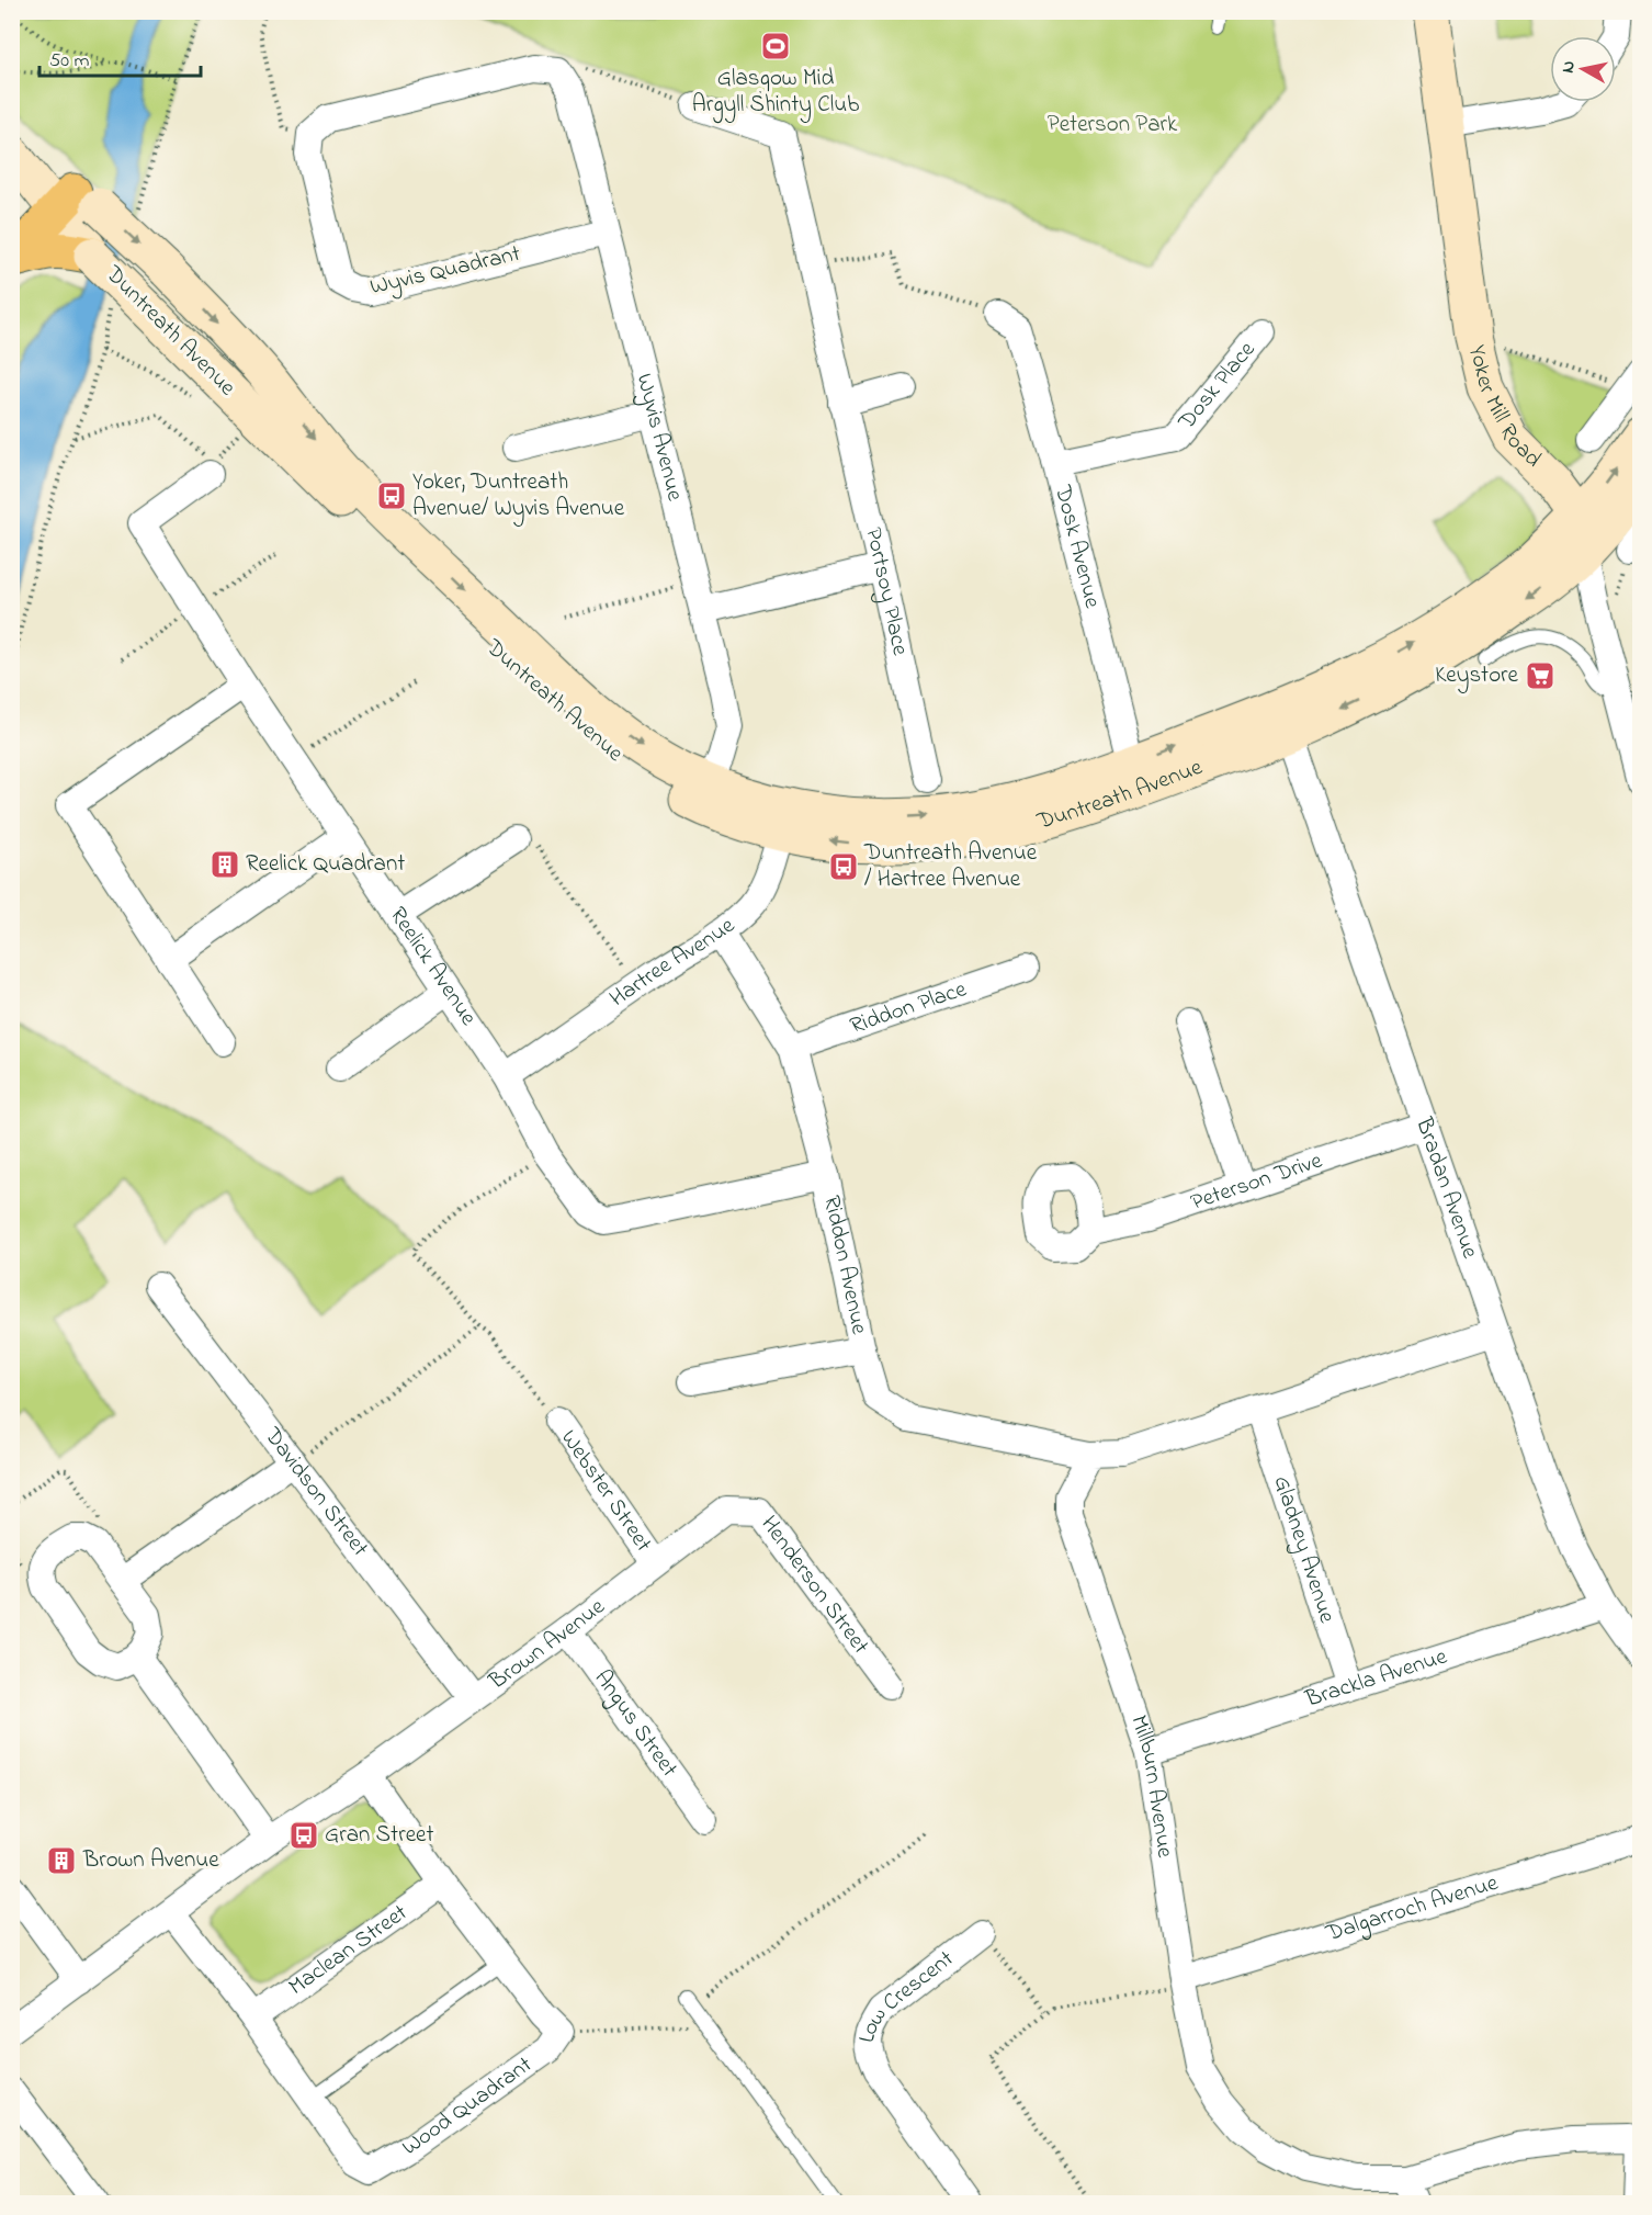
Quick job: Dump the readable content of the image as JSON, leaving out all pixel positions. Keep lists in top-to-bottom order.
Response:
{
  "streets": {
    "street": [
      "Wyvis Quadrant",
      "Duntreath Avenue",
      "Dosk Place",
      "Yoker Mill Road",
      "Wyvis Avenue",
      "Dosk Avenue",
      "Portsoy Place",
      "Hartree Avenue",
      "Reelick Avenue",
      "Riddon Place",
      "Peterson Drive",
      "Bradan Avenue",
      "Riddon Avenue",
      "Davidson Street",
      "Webster Street",
      "Gladney Avenue",
      "Henderson Street",
      "Brown Avenue",
      "Brackla Avenue",
      "Angus Street",
      "Millburn Avenue",
      "Dalgarroch Avenue",
      "Maclean Street",
      "Low Crescent",
      "Wood Quadrant"
    ]
  },
  "crossings": [
    ["Wyvis Quadrant", "Wyvis Avenue"],
    ["Duntreath Avenue", "Yoker Mill Road"],
    ["Duntreath Avenue", "Wyvis Avenue"],
    ["Duntreath Avenue", "Dosk Avenue"],
    ["Duntreath Avenue", "Hartree Avenue"],
    ["Duntreath Avenue", "Bradan Avenue"],
    ["Dosk Place", "Dosk Avenue"],
    ["Hartree Avenue", "Reelick Avenue"],
    ["Hartree Avenue", "Riddon Avenue"],
    ["Reelick Avenue", "Riddon Avenue"],
    ["Riddon Place", "Riddon Avenue"],
    ["Peterson Drive", "Bradan Avenue"],
    ["Bradan Avenue", "Brackla Avenue"],
    ["Riddon Avenue", "Millburn Avenue"],
    ["Davidson Street", "Brown Avenue"],
    ["Webster Street", "Brown Avenue"],
    ["Gladney Avenue", "Brackla Avenue"],
    ["Henderson Street", "Brown Avenue"],
    ["Brown Avenue", "Angus Street"],
    ["Brown Avenue", "Wood Quadrant"],
    ["Brackla Avenue", "Millburn Avenue"],
    ["Millburn Avenue", "Dalgarroch Avenue"],
    ["Maclean Street", "Wood Quadrant"]
  ],
  "parks": ["Peterson Park"],
  "places": {
    "sports": ["Glasgow Mid Argyll Shinty Club"],
    "bus stop": ["Yoker, Duntreath Avenue/ Wyvis Avenue", "Duntreath Avenue / Hartree Avenue", "Gran Street"],
    "supermarket": ["Keystore"],
    "building": ["Reelick Quadrant", "Brown Avenue"]
  },
  "scale_bar": "50 m",
  "north": "left"
}
